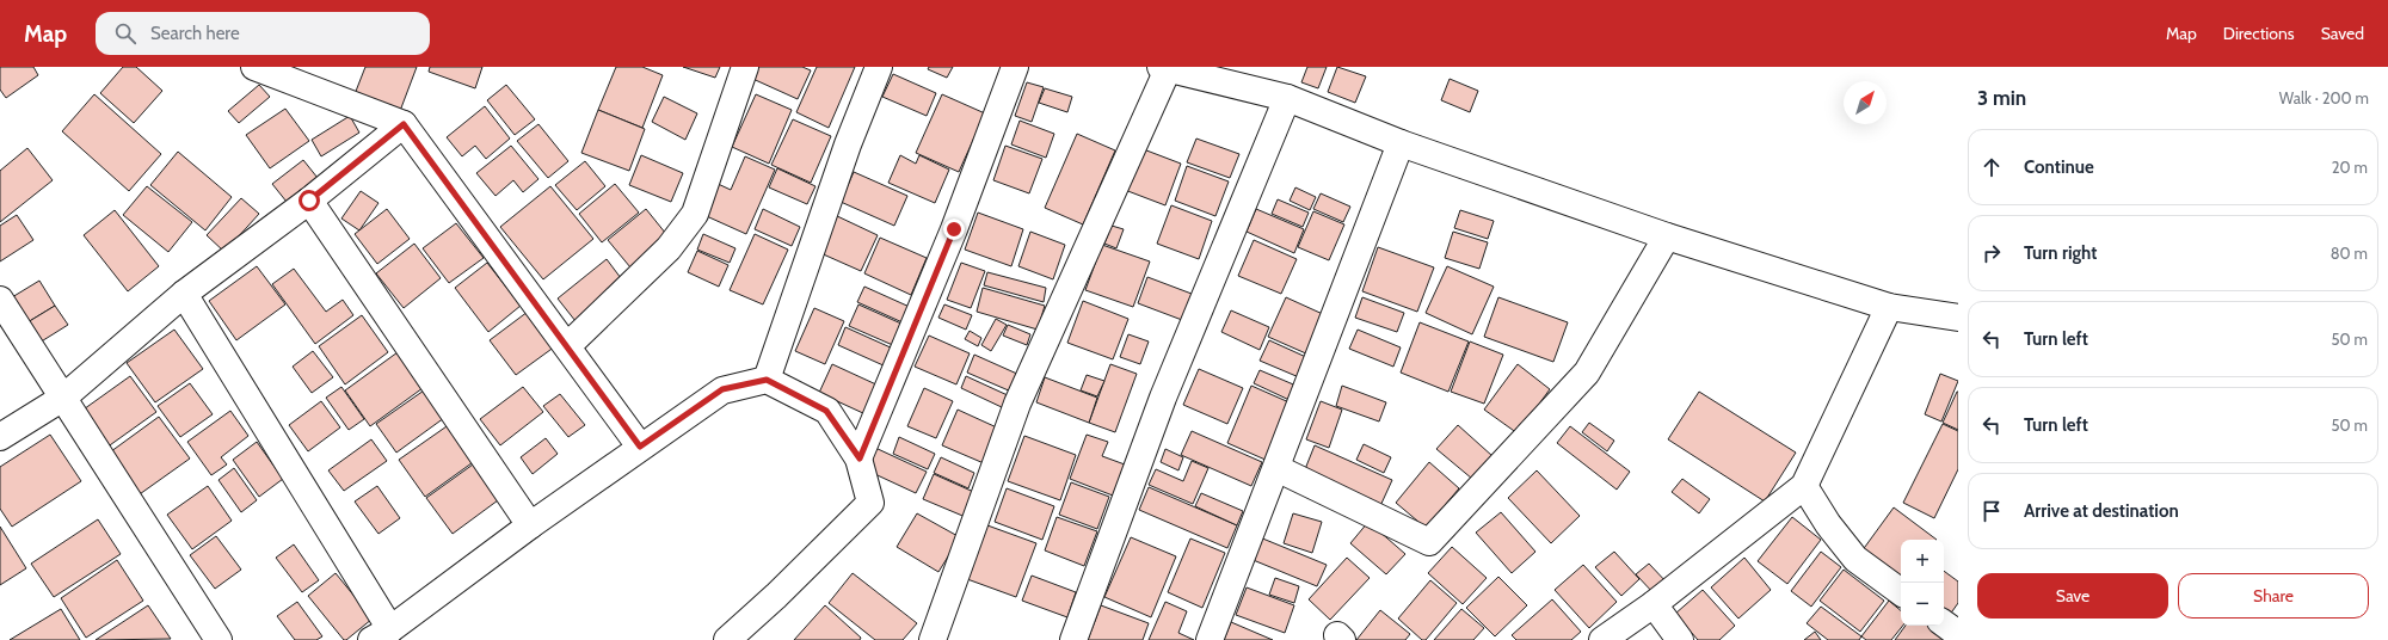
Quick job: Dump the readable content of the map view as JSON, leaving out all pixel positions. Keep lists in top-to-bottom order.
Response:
{
  "north": "top right",
  "page": {
    "header": "Map",
    "search": "Search here",
    "nav": ["Map", "Directions", "Saved"],
    "heading": ["3 min", "Walk · 200 m"],
    "list": [
      ["Continue", "20 m"],
      ["Turn right", "80 m"],
      ["Turn left", "50 m"],
      ["Turn left", "50 m"],
      "Arrive at destination"
    ],
    "map_buttons": ["+", "−"],
    "buttons": ["Save", "Share"]
  }
}
